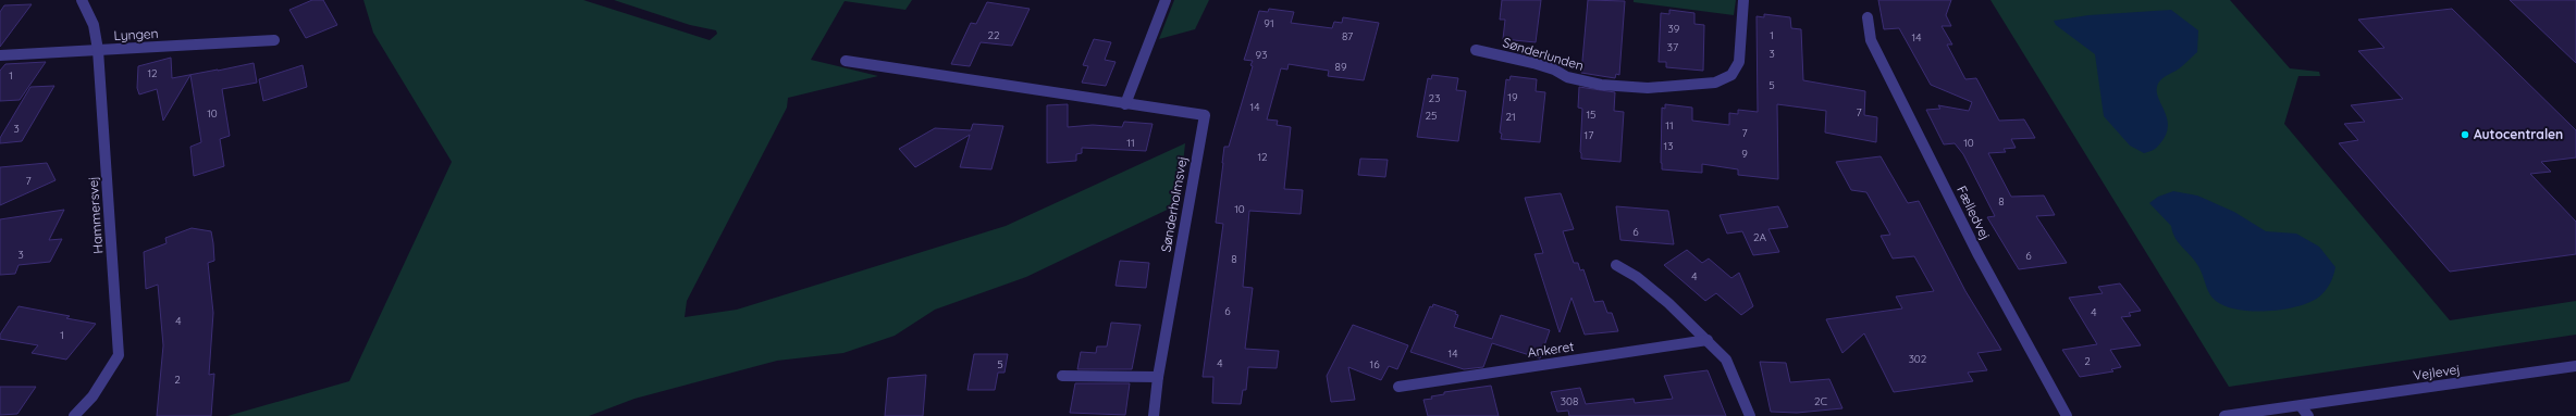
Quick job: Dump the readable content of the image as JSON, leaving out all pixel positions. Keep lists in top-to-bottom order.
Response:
{
  "streets": {
    "street": [
      "Lyngen",
      "Sønderlunden",
      "Sønderholmsvej",
      "Fælledvej",
      "Hammersvej",
      "Ankeret",
      "Vejlevej"
    ]
  },
  "crossings": [
    ["Lyngen", "Hammersvej"]
  ],
  "places": ["Autocentralen"],
  "house_numbers": [
    "91",
    "39",
    "22",
    "1",
    "87",
    "14",
    "37",
    "3",
    "93",
    "89",
    "12",
    "1",
    "5",
    "19",
    "23",
    "14",
    "7",
    "10",
    "15",
    "25",
    "21",
    "11",
    "3",
    "7",
    "17",
    "11",
    "10",
    "13",
    "9",
    "12",
    "7",
    "8",
    "10",
    "6",
    "2A",
    "3",
    "6",
    "8",
    "4",
    "6",
    "4",
    "4",
    "1",
    "14",
    "302",
    "2",
    "4",
    "5",
    "16",
    "2",
    "308",
    "2C"
  ]
}
